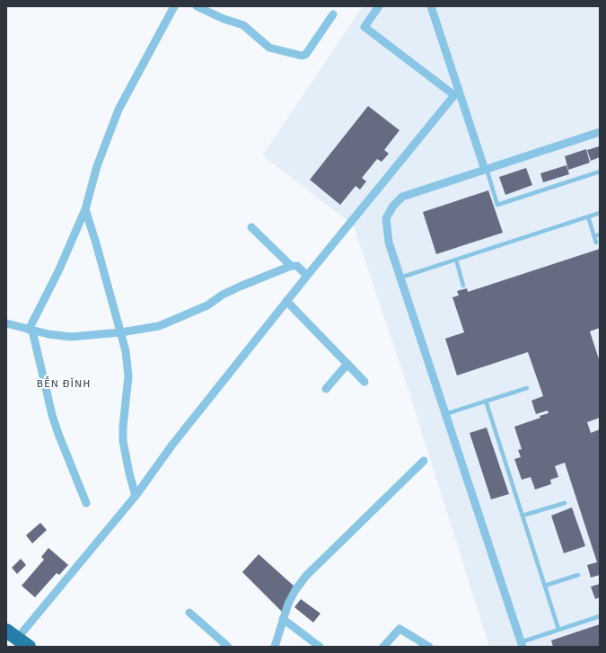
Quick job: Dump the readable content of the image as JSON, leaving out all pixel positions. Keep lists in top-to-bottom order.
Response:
{
  "districts": ["BẾN ĐÌNH"]
}
